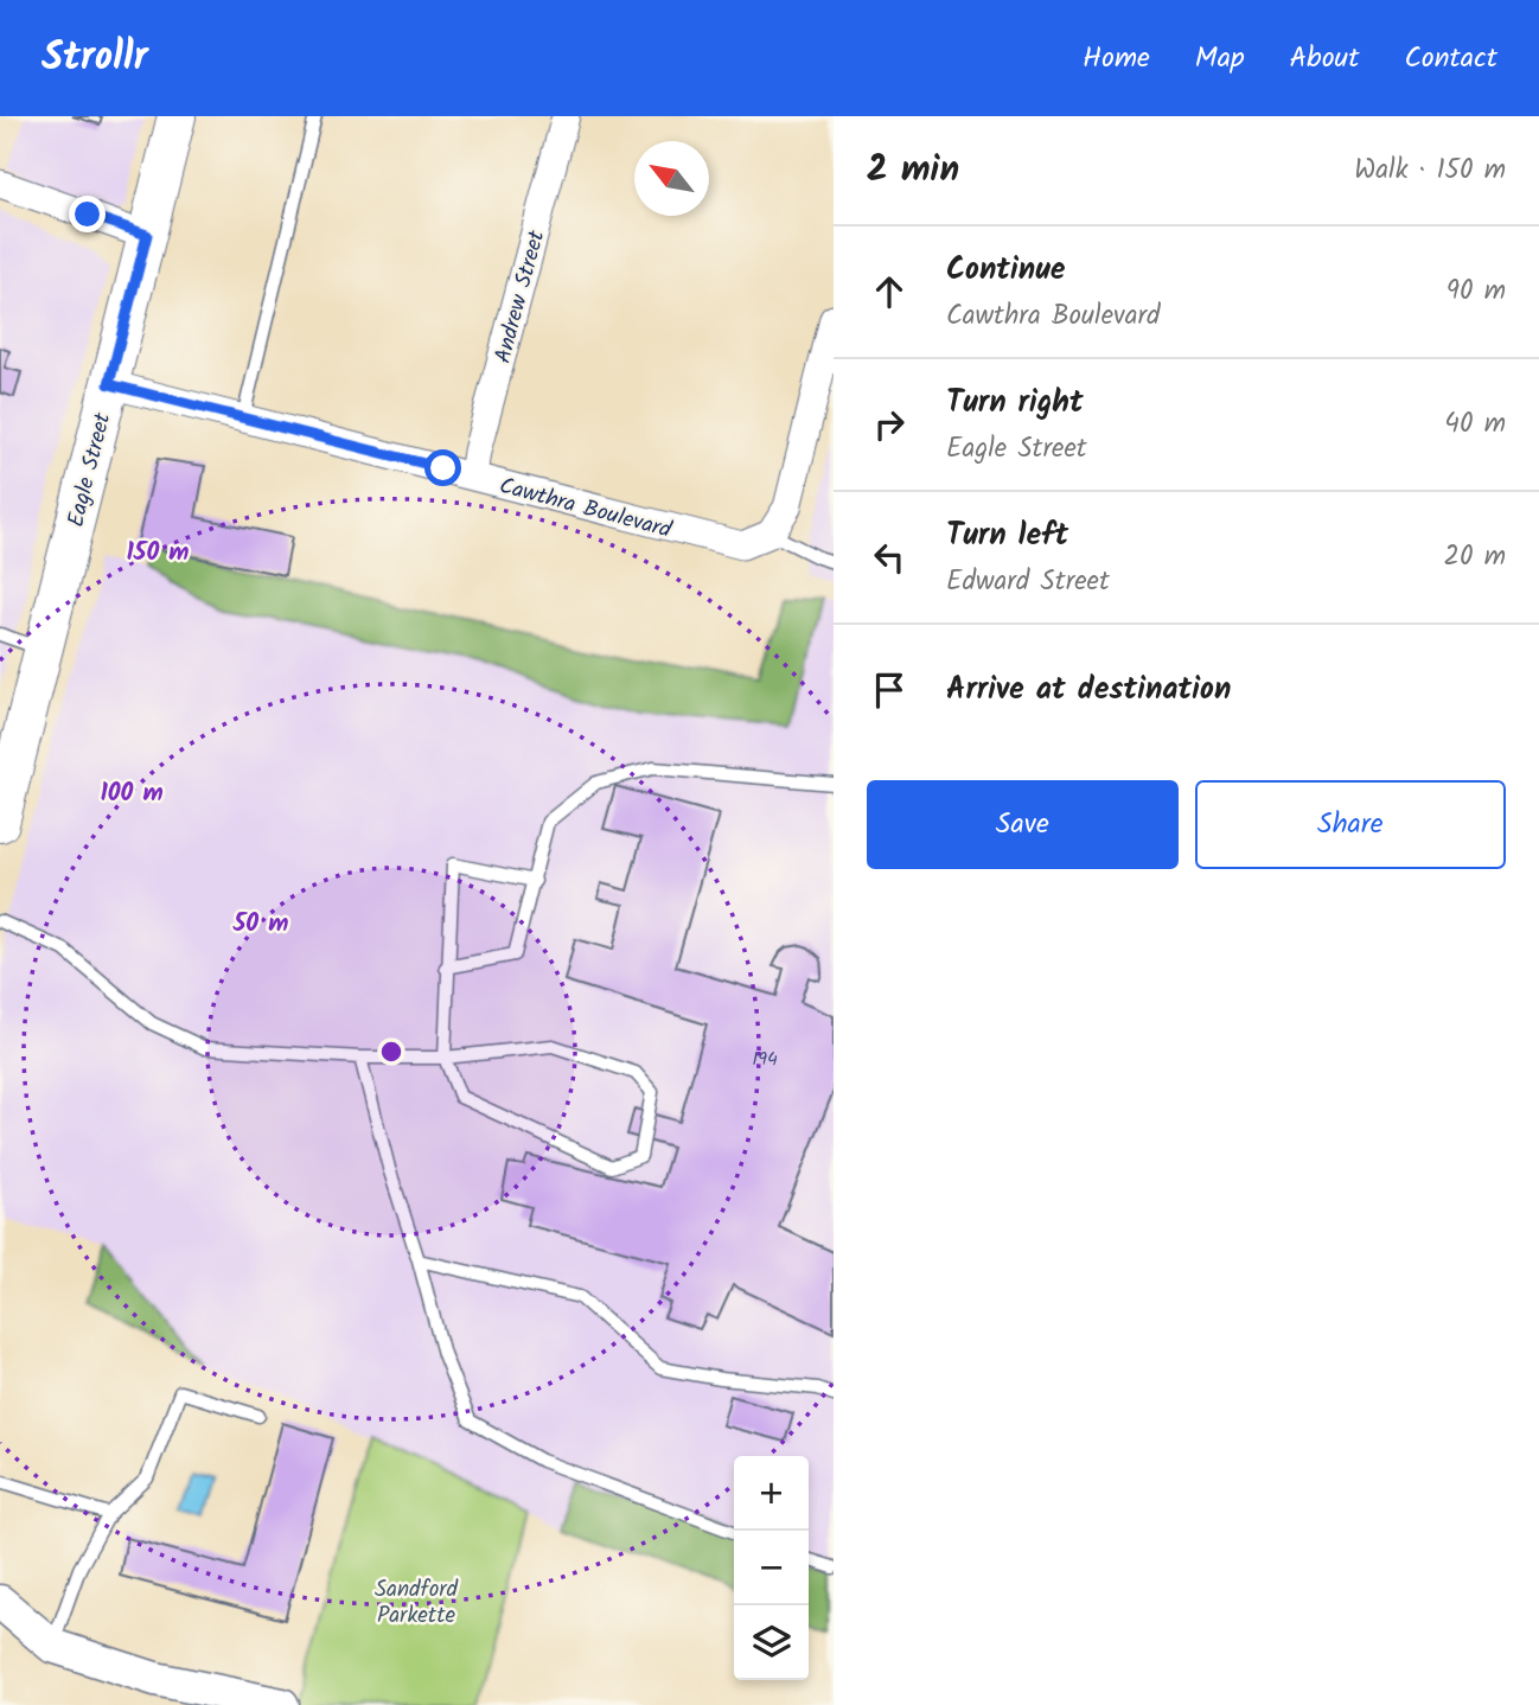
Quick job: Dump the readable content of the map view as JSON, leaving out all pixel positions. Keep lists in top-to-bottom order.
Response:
{
  "streets": {
    "main road": ["Eagle Street"],
    "street": ["Andrew Street", "Cawthra Boulevard"]
  },
  "crossings": [
    ["Andrew Street", "Cawthra Boulevard"],
    ["Eagle Street", "Cawthra Boulevard"]
  ],
  "parks": ["Sandford Parkette"],
  "house_numbers": ["194"],
  "north": "top left",
  "page": {
    "header": "Strollr",
    "nav": [
      "Home",
      "Map",
      "About",
      "Contact"
    ],
    "heading": ["2 min", "Walk · 150 m"],
    "list": [
      ["Continue", "Cawthra Boulevard", "90 m"],
      ["Turn right", "Eagle Street", "40 m"],
      ["Turn left", "Edward Street", "20 m"],
      "Arrive at destination"
    ],
    "buttons": ["Save", "Share"],
    "map_buttons": ["+", "−"]
  },
  "rings": ["150 m", "100 m", "50 m"]
}
